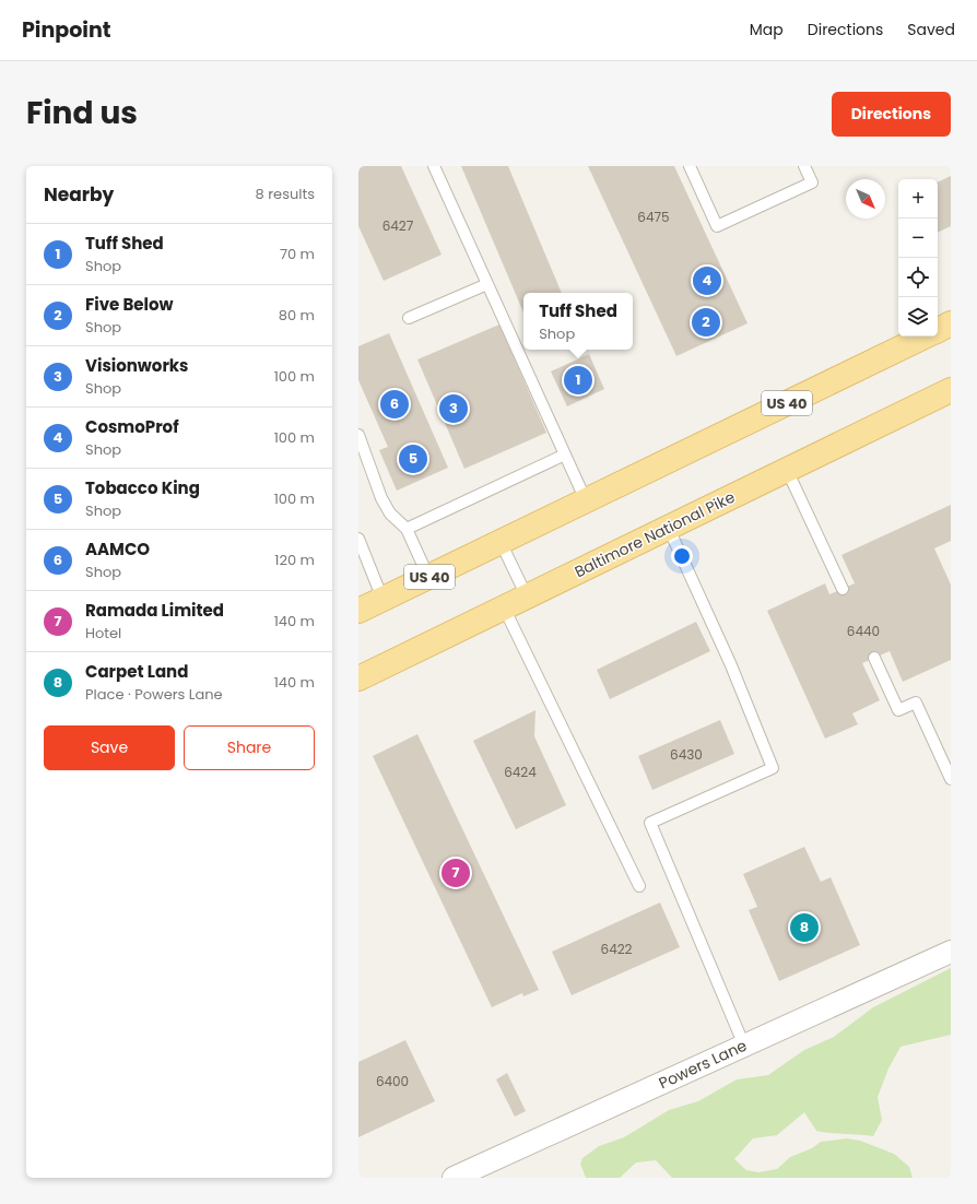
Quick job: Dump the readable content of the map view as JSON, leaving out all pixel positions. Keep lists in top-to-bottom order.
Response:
{
  "streets": {
    "main road": ["US 40", "Baltimore National Pike"],
    "street": ["Powers Lane"]
  },
  "house_numbers": [
    "6475",
    "6427",
    "6440",
    "6430",
    "6424",
    "6422",
    "6400"
  ],
  "north": "bottom right",
  "page": {
    "header": "Pinpoint",
    "nav": ["Map", "Directions", "Saved"],
    "title": "Find us",
    "buttons": [
      "Directions",
      ["Save", "Share"]
    ],
    "heading": ["Nearby", "8 results"],
    "map_buttons": ["+", "−"],
    "list": [
      {
        "mark": "1",
        "name": "Tuff Shed",
        "note": "Shop",
        "value": "70 m"
      },
      {
        "mark": "2",
        "name": "Five Below",
        "note": "Shop",
        "value": "80 m"
      },
      {
        "mark": "3",
        "name": "Visionworks",
        "note": "Shop",
        "value": "100 m"
      },
      {
        "mark": "4",
        "name": "CosmoProf",
        "note": "Shop",
        "value": "100 m"
      },
      {
        "mark": "5",
        "name": "Tobacco King",
        "note": "Shop",
        "value": "100 m"
      },
      {
        "mark": "6",
        "name": "AAMCO",
        "note": "Shop",
        "value": "120 m"
      },
      {
        "mark": "7",
        "name": "Ramada Limited",
        "note": "Hotel",
        "value": "140 m"
      },
      {
        "mark": "8",
        "name": "Carpet Land",
        "note": "Place · Powers Lane",
        "value": "140 m"
      }
    ],
    "pins": [
      "4",
      "2",
      "1",
      "6",
      "3",
      "5",
      "7",
      "8"
    ],
    "popup": ["Tuff Shed", "Shop"]
  }
}
